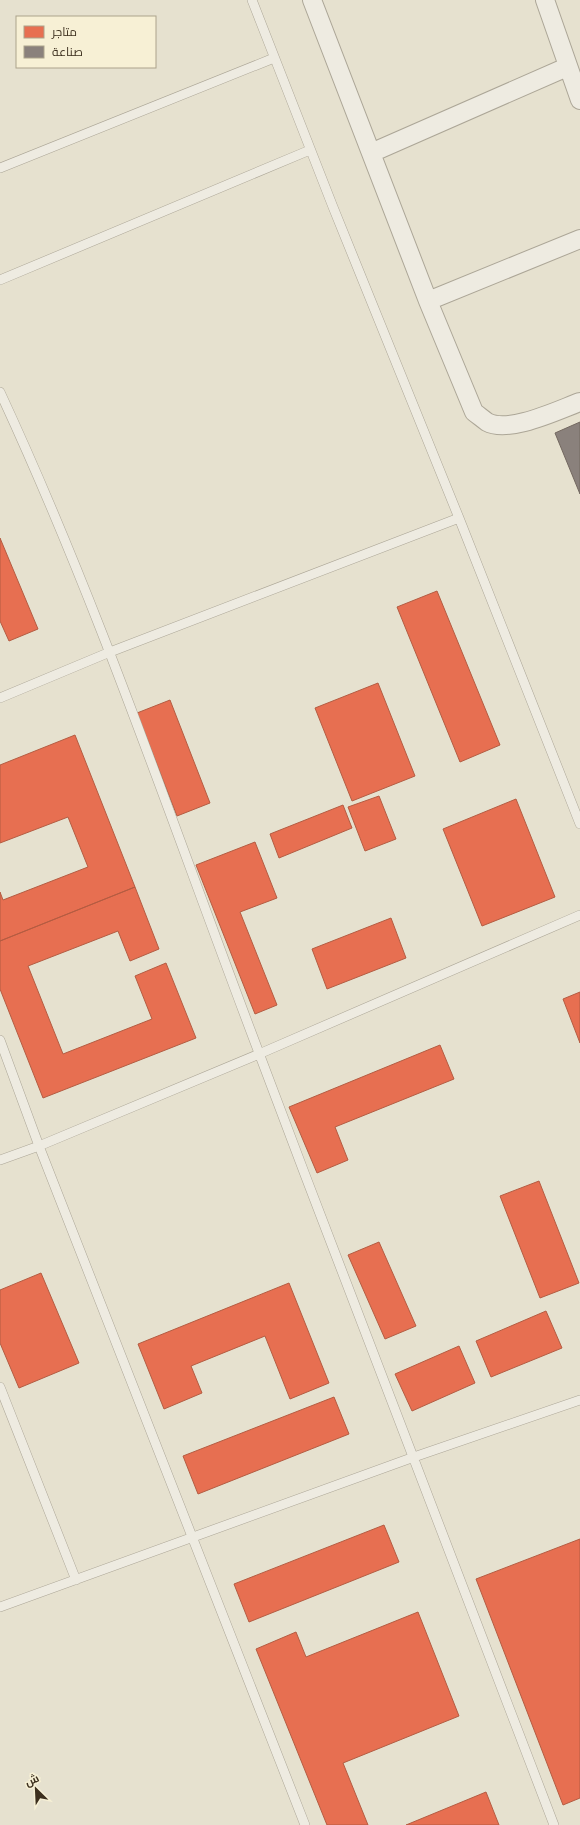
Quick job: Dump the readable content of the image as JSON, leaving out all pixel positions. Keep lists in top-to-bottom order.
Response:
{
  "legend": ["متاجر", "صناعة"],
  "north": "top left"
}
